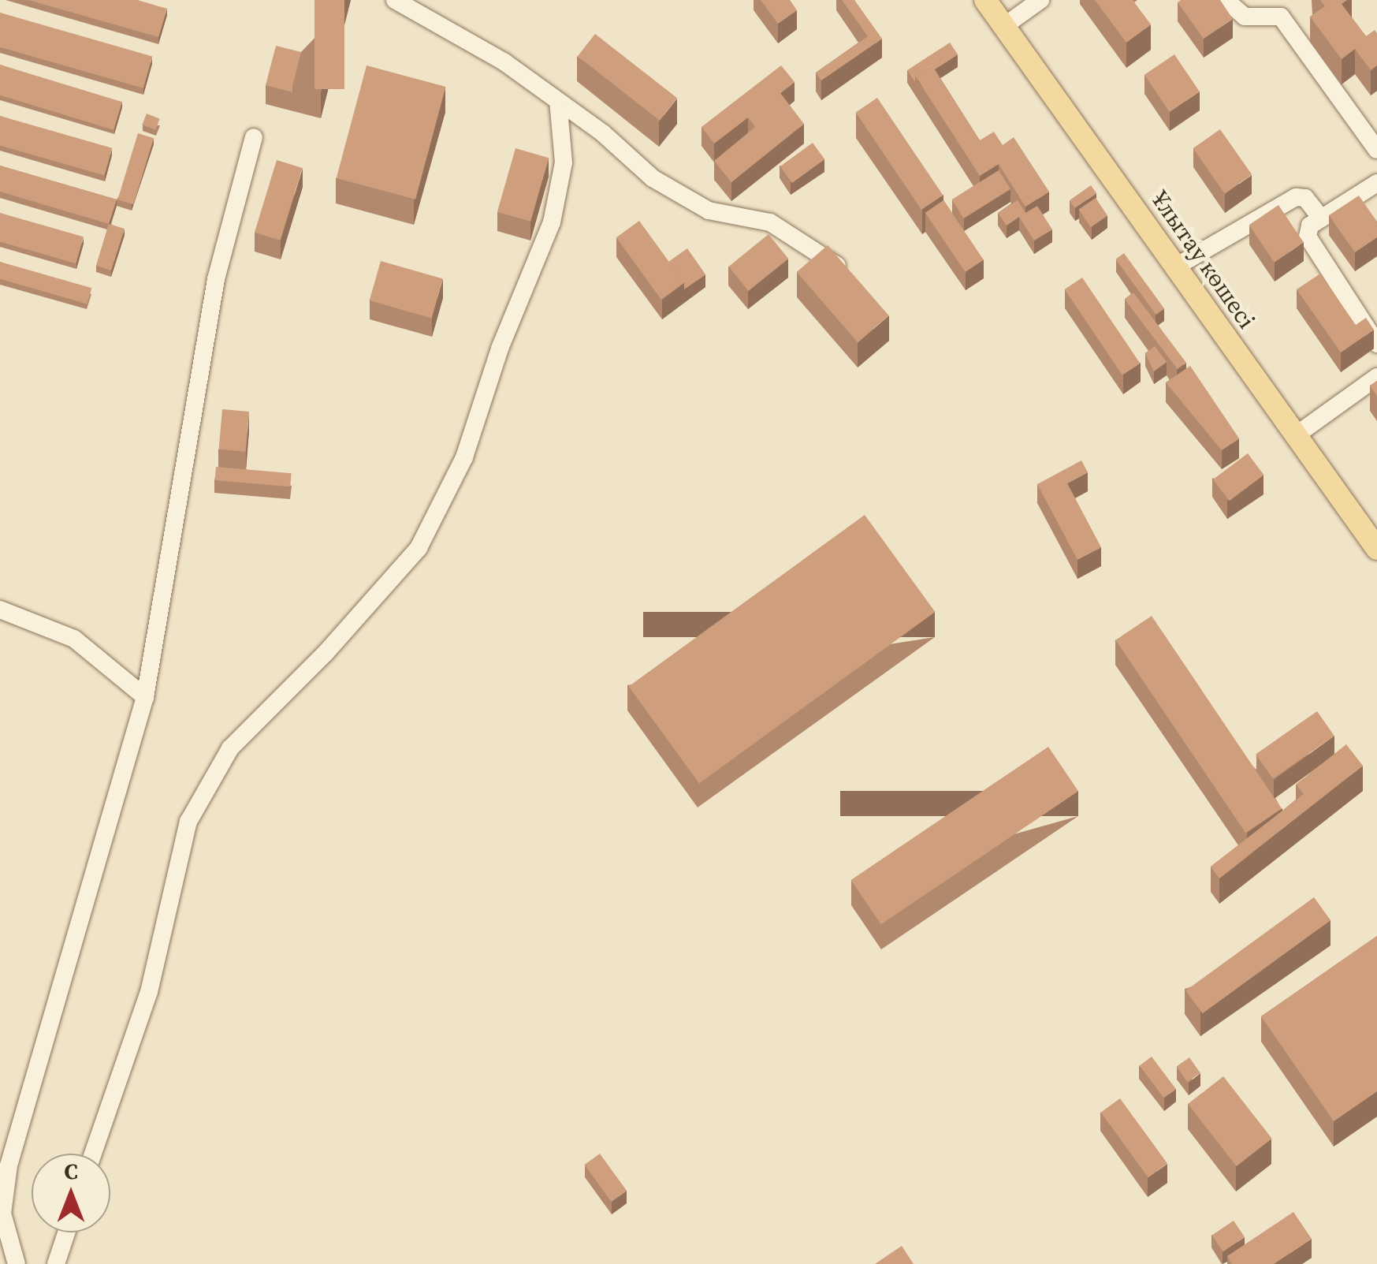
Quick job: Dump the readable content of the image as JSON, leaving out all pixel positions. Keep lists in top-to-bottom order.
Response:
{
  "streets": {
    "main road": ["Ұлытау көшесі"]
  },
  "north": "top"
}
